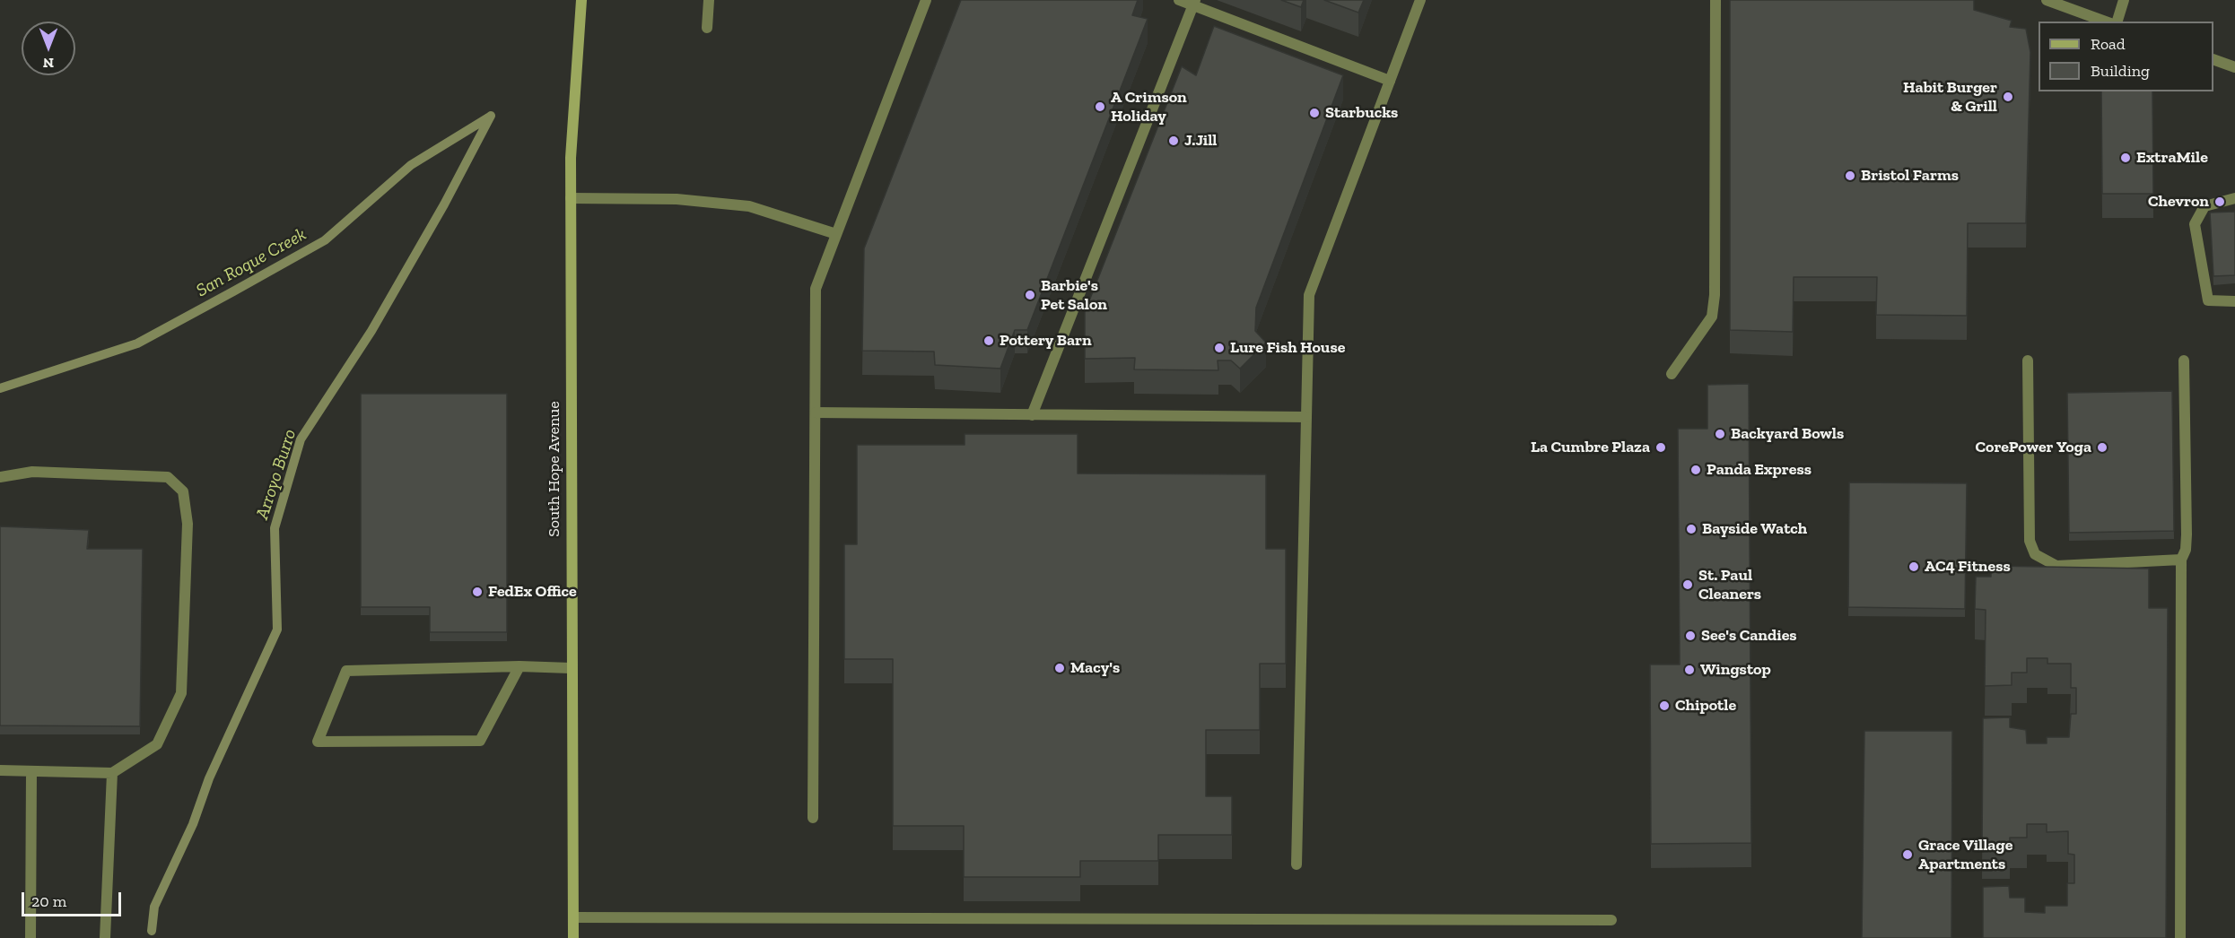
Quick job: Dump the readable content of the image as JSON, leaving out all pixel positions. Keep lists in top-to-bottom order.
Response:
{
  "streets": {
    "main road": ["South Hope Avenue"]
  },
  "water": ["San Roque Creek", "Arroyo Burro"],
  "places": [
    "Habit Burger & Grill",
    "A Crimson Holiday",
    "Starbucks",
    "J.Jill",
    "ExtraMile",
    "Bristol Farms",
    "Chevron",
    "Barbie's Pet Salon",
    "Pottery Barn",
    "Lure Fish House",
    "Backyard Bowls",
    "La Cumbre Plaza",
    "CorePower Yoga",
    "Panda Express",
    "Bayside Watch",
    "AC4 Fitness",
    "St. Paul Cleaners",
    "FedEx Office",
    "See's Candies",
    "Macy's",
    "Wingstop",
    "Chipotle",
    "Grace Village Apartments"
  ],
  "legend": ["Road", "Building"],
  "scale_bar": "20 m",
  "north": "bottom"
}
